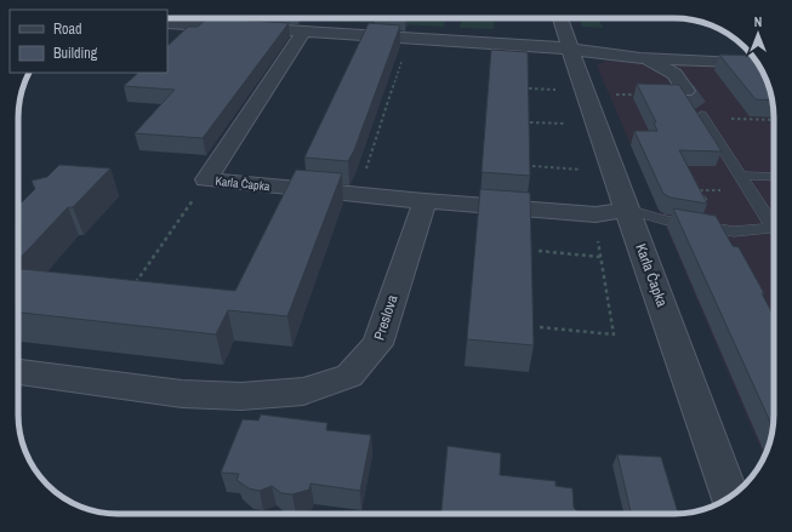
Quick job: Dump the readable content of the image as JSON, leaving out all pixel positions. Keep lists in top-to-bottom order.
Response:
{
  "streets": {
    "street": ["Karla Čapka", "Preslova"]
  },
  "crossings": [
    ["Karla Čapka", "Preslova"]
  ],
  "legend": ["Road", "Building"],
  "north": "top"
}
